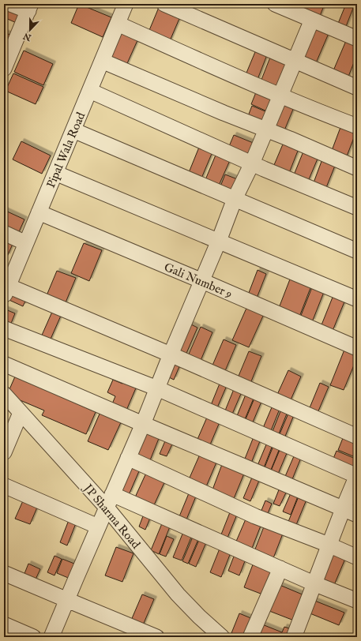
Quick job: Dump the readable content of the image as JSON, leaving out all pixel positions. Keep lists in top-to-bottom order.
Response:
{
  "streets": {
    "street": ["Pipal Wala Road", "Gali Number 9", "JP Sharma Road"]
  },
  "crossings": [
    ["Pipal Wala Road", "Gali Number 9"]
  ],
  "north": "bottom"
}
